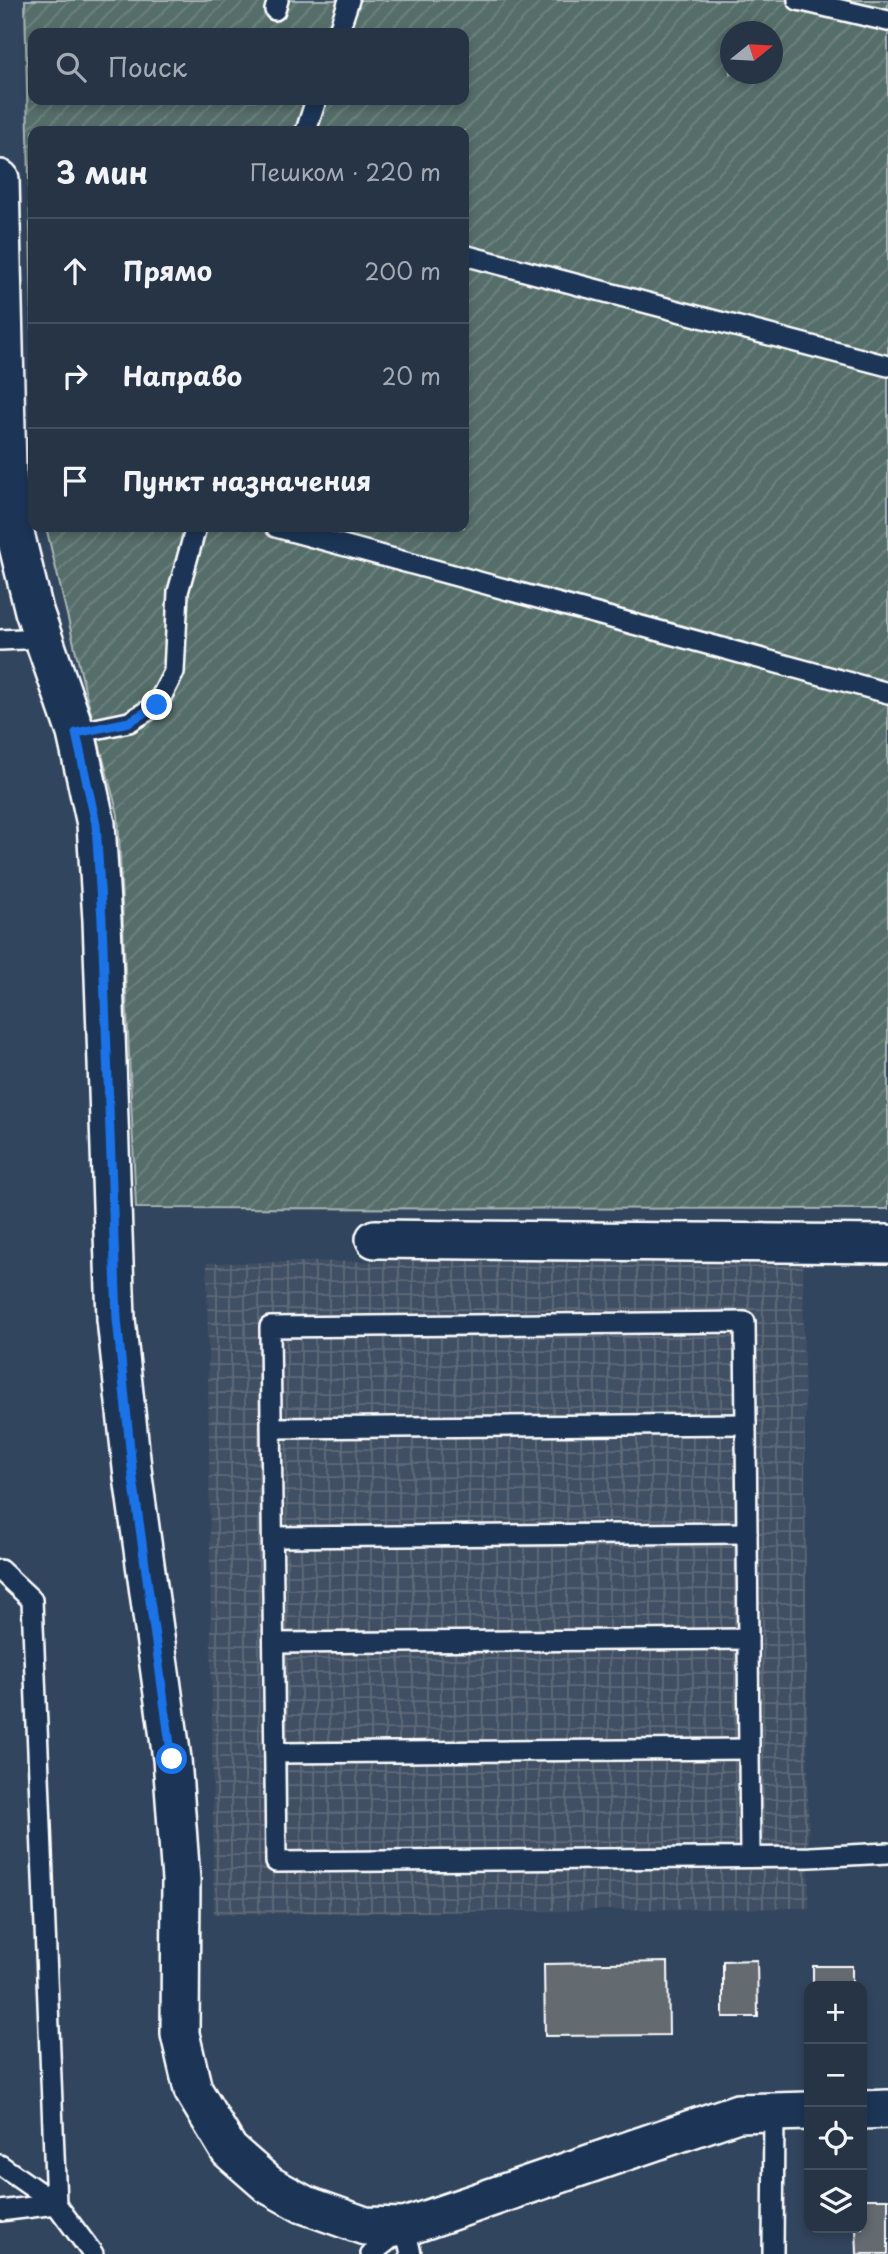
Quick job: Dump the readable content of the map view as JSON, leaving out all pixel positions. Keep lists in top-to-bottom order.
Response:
{
  "north": "right",
  "page": {
    "search": "Поиск",
    "heading": ["3 мин", "Пешком · 220 m"],
    "list": [
      ["Прямо", "200 m"],
      ["Направо", "20 m"],
      "Пункт назначения"
    ],
    "map_buttons": ["+", "−"]
  }
}
